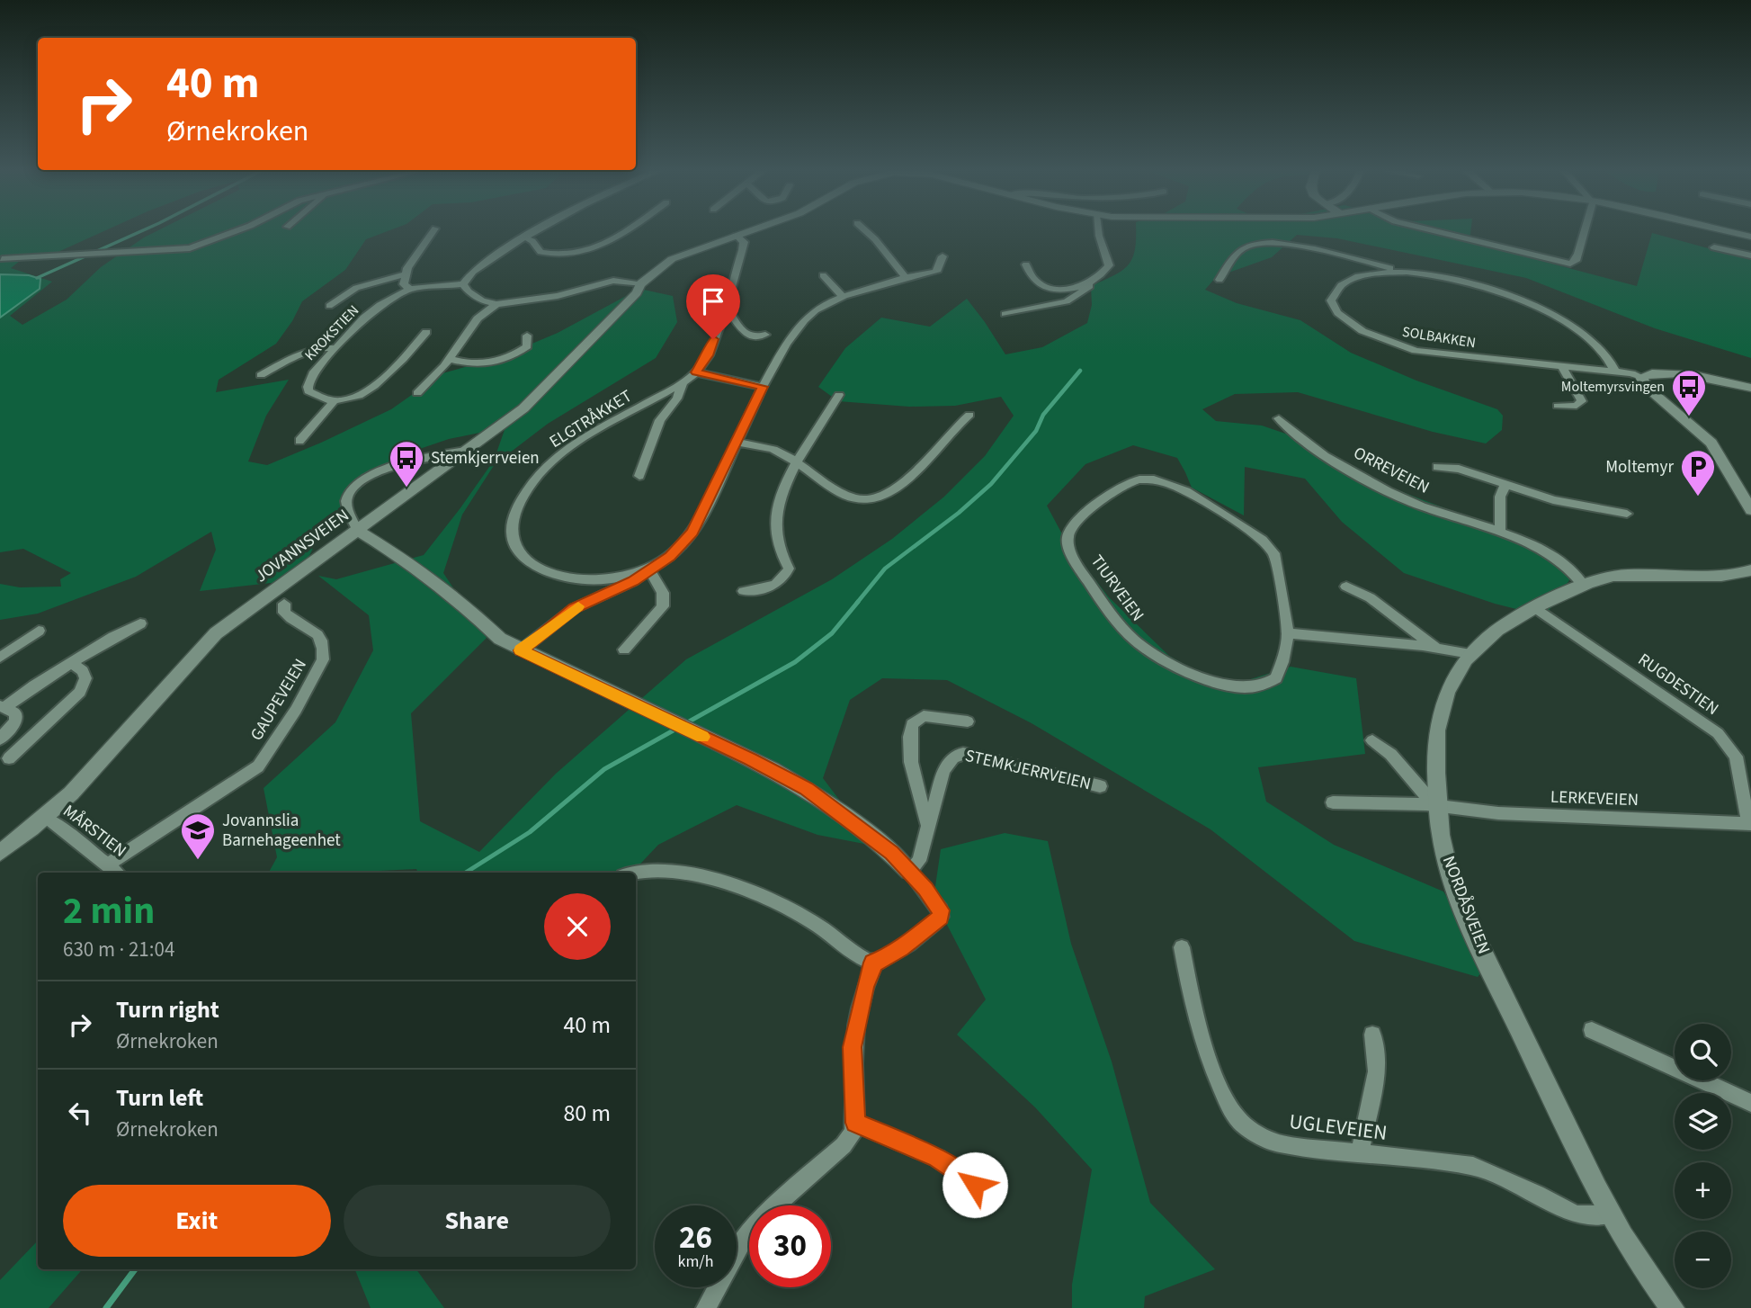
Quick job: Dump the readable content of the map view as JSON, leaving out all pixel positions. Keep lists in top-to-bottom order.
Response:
{
  "streets": {
    "main road": ["JOVANNSVEIEN", "NORDÅSVEIEN"],
    "street": [
      "KROKSTIEN",
      "SOLBAKKEN",
      "ELGTRÅKKET",
      "ORREVEIEN",
      "TIURVEIEN",
      "RUGDESTIEN",
      "GAUPEVEIEN",
      "STEMKJERRVEIEN",
      "LERKEVEIEN",
      "MÅRSTIEN",
      "UGLEVEIEN"
    ]
  },
  "crossings": [
    ["ELGTRÅKKET", "JOVANNSVEIEN"],
    ["ORREVEIEN", "NORDÅSVEIEN"],
    ["JOVANNSVEIEN", "MÅRSTIEN"],
    ["RUGDESTIEN", "LERKEVEIEN"],
    ["RUGDESTIEN", "NORDÅSVEIEN"],
    ["GAUPEVEIEN", "MÅRSTIEN"],
    ["LERKEVEIEN", "NORDÅSVEIEN"],
    ["NORDÅSVEIEN", "UGLEVEIEN"]
  ],
  "places": {
    "bus stop": ["Moltemyrsvingen", "Stemkjerrveien"],
    "parking": ["Moltemyr"],
    "school or university": ["Jovannslia Barnehageenhet"]
  },
  "page": {
    "turn": ["40 m", "Ørnekroken"],
    "heading": ["2 min", "630 m · 21:04"],
    "list": [
      {
        "name": "Turn right",
        "note": "Ørnekroken",
        "value": "40 m"
      },
      {
        "name": "Turn left",
        "note": "Ørnekroken",
        "value": "80 m"
      }
    ],
    "map_buttons": ["+", "−"],
    "buttons": ["Exit", "Share"],
    "speed": "26 km/h",
    "limit": "30"
  }
}
